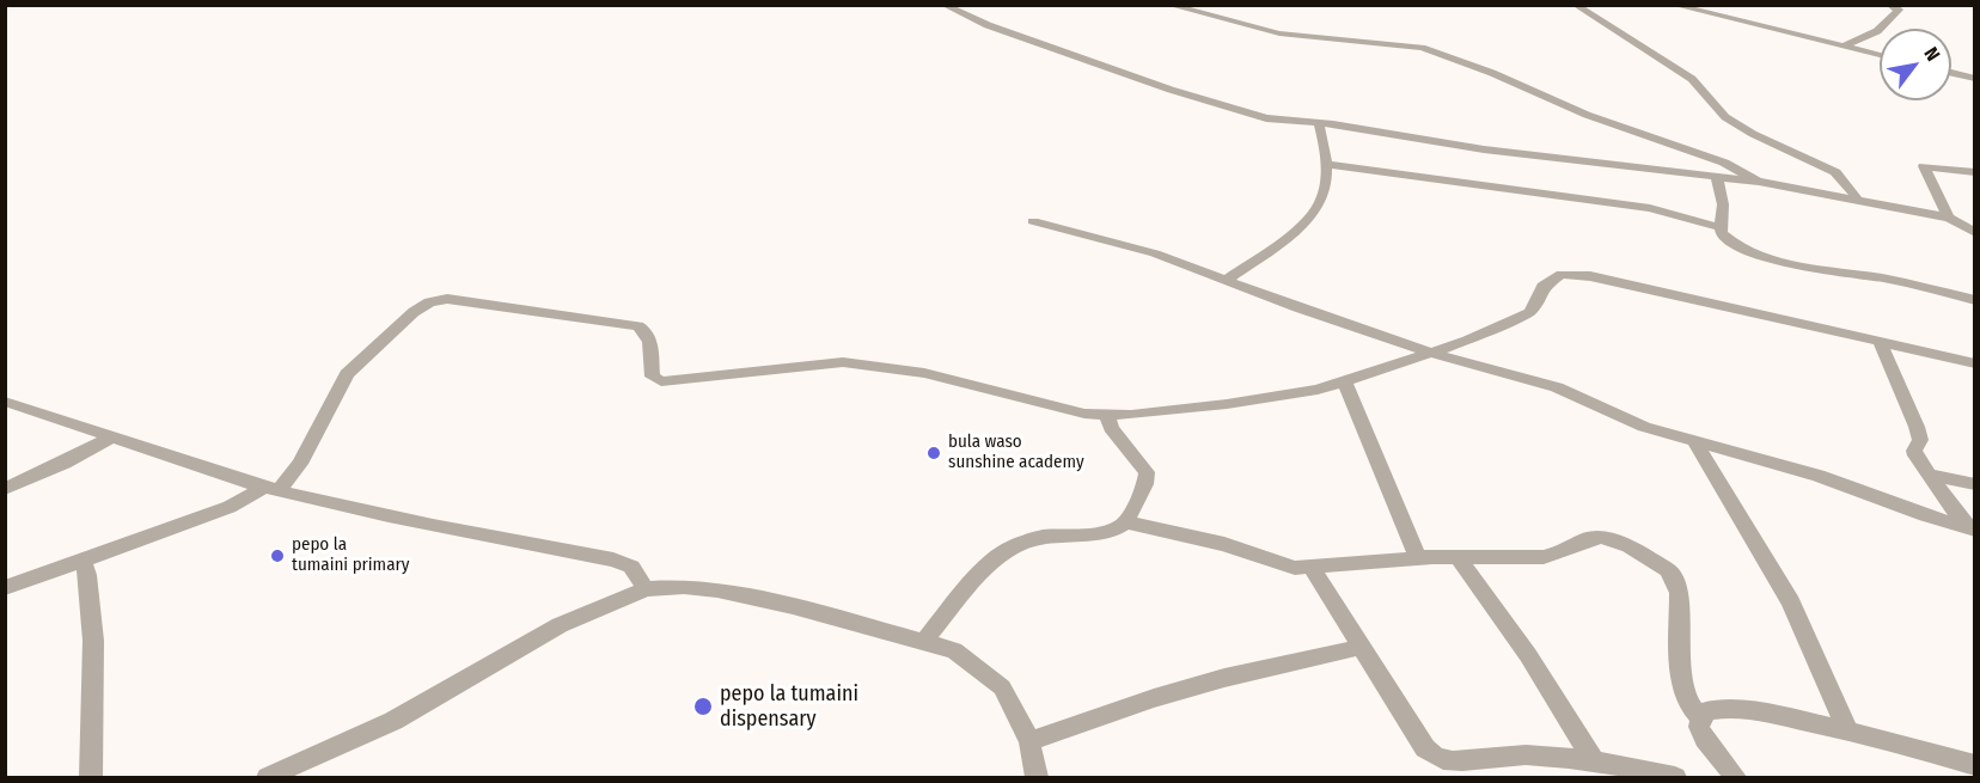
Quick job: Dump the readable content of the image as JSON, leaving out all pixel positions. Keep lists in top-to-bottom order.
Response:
{
  "places": ["bula waso sunshine academy", "pepo la tumaini primary", "pepo la tumaini dispensary"],
  "north": "top right"
}
